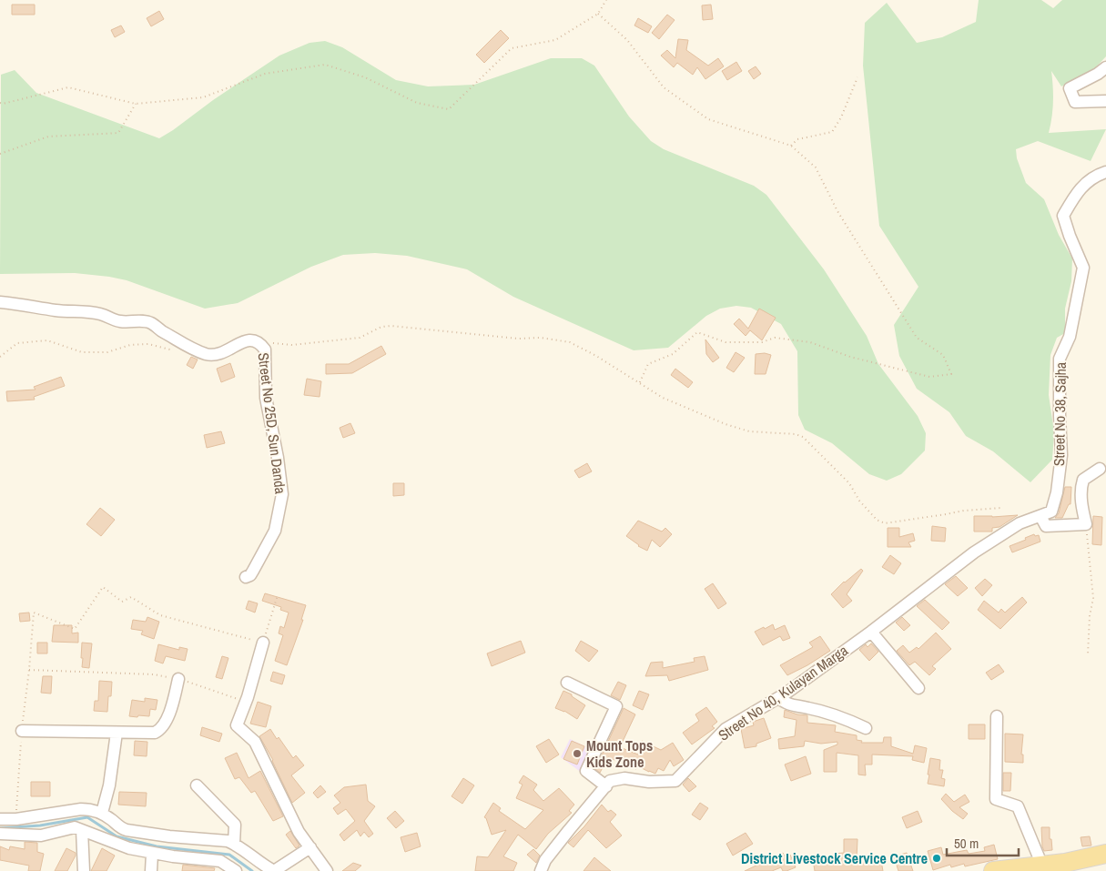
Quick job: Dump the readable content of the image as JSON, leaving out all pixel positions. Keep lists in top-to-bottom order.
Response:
{
  "streets": {
    "street": ["Street No 38, Sajha", "Street No 25D, Sun Danda", "Street No 40, Kulayan Marga"]
  },
  "crossings": [
    ["Street No 38, Sajha", "Street No 40, Kulayan Marga"]
  ],
  "places": ["Mount Tops Kids Zone", "District Livestock Service Centre"],
  "scale_bar": "50 m"
}
